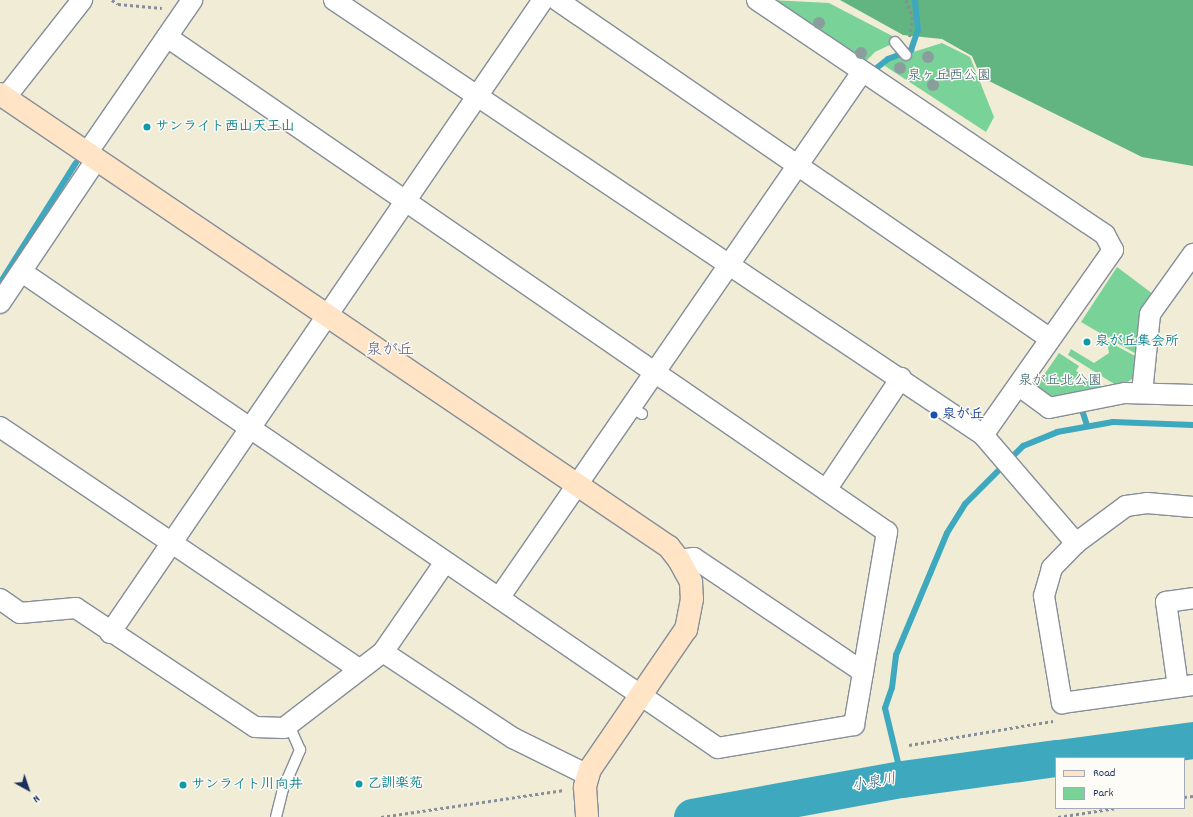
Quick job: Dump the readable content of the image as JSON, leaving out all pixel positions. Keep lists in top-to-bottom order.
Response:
{
  "districts": ["泉が丘"],
  "water": ["小泉川"],
  "parks": ["泉ヶ丘西公園", "泉が丘北公園"],
  "places": [
    "サンライト西山天王山",
    "泉が丘集会所",
    "泉が丘",
    "乙訓楽苑",
    "サンライト川向井"
  ],
  "legend": ["Road", "Park"],
  "north": "bottom right"
}
